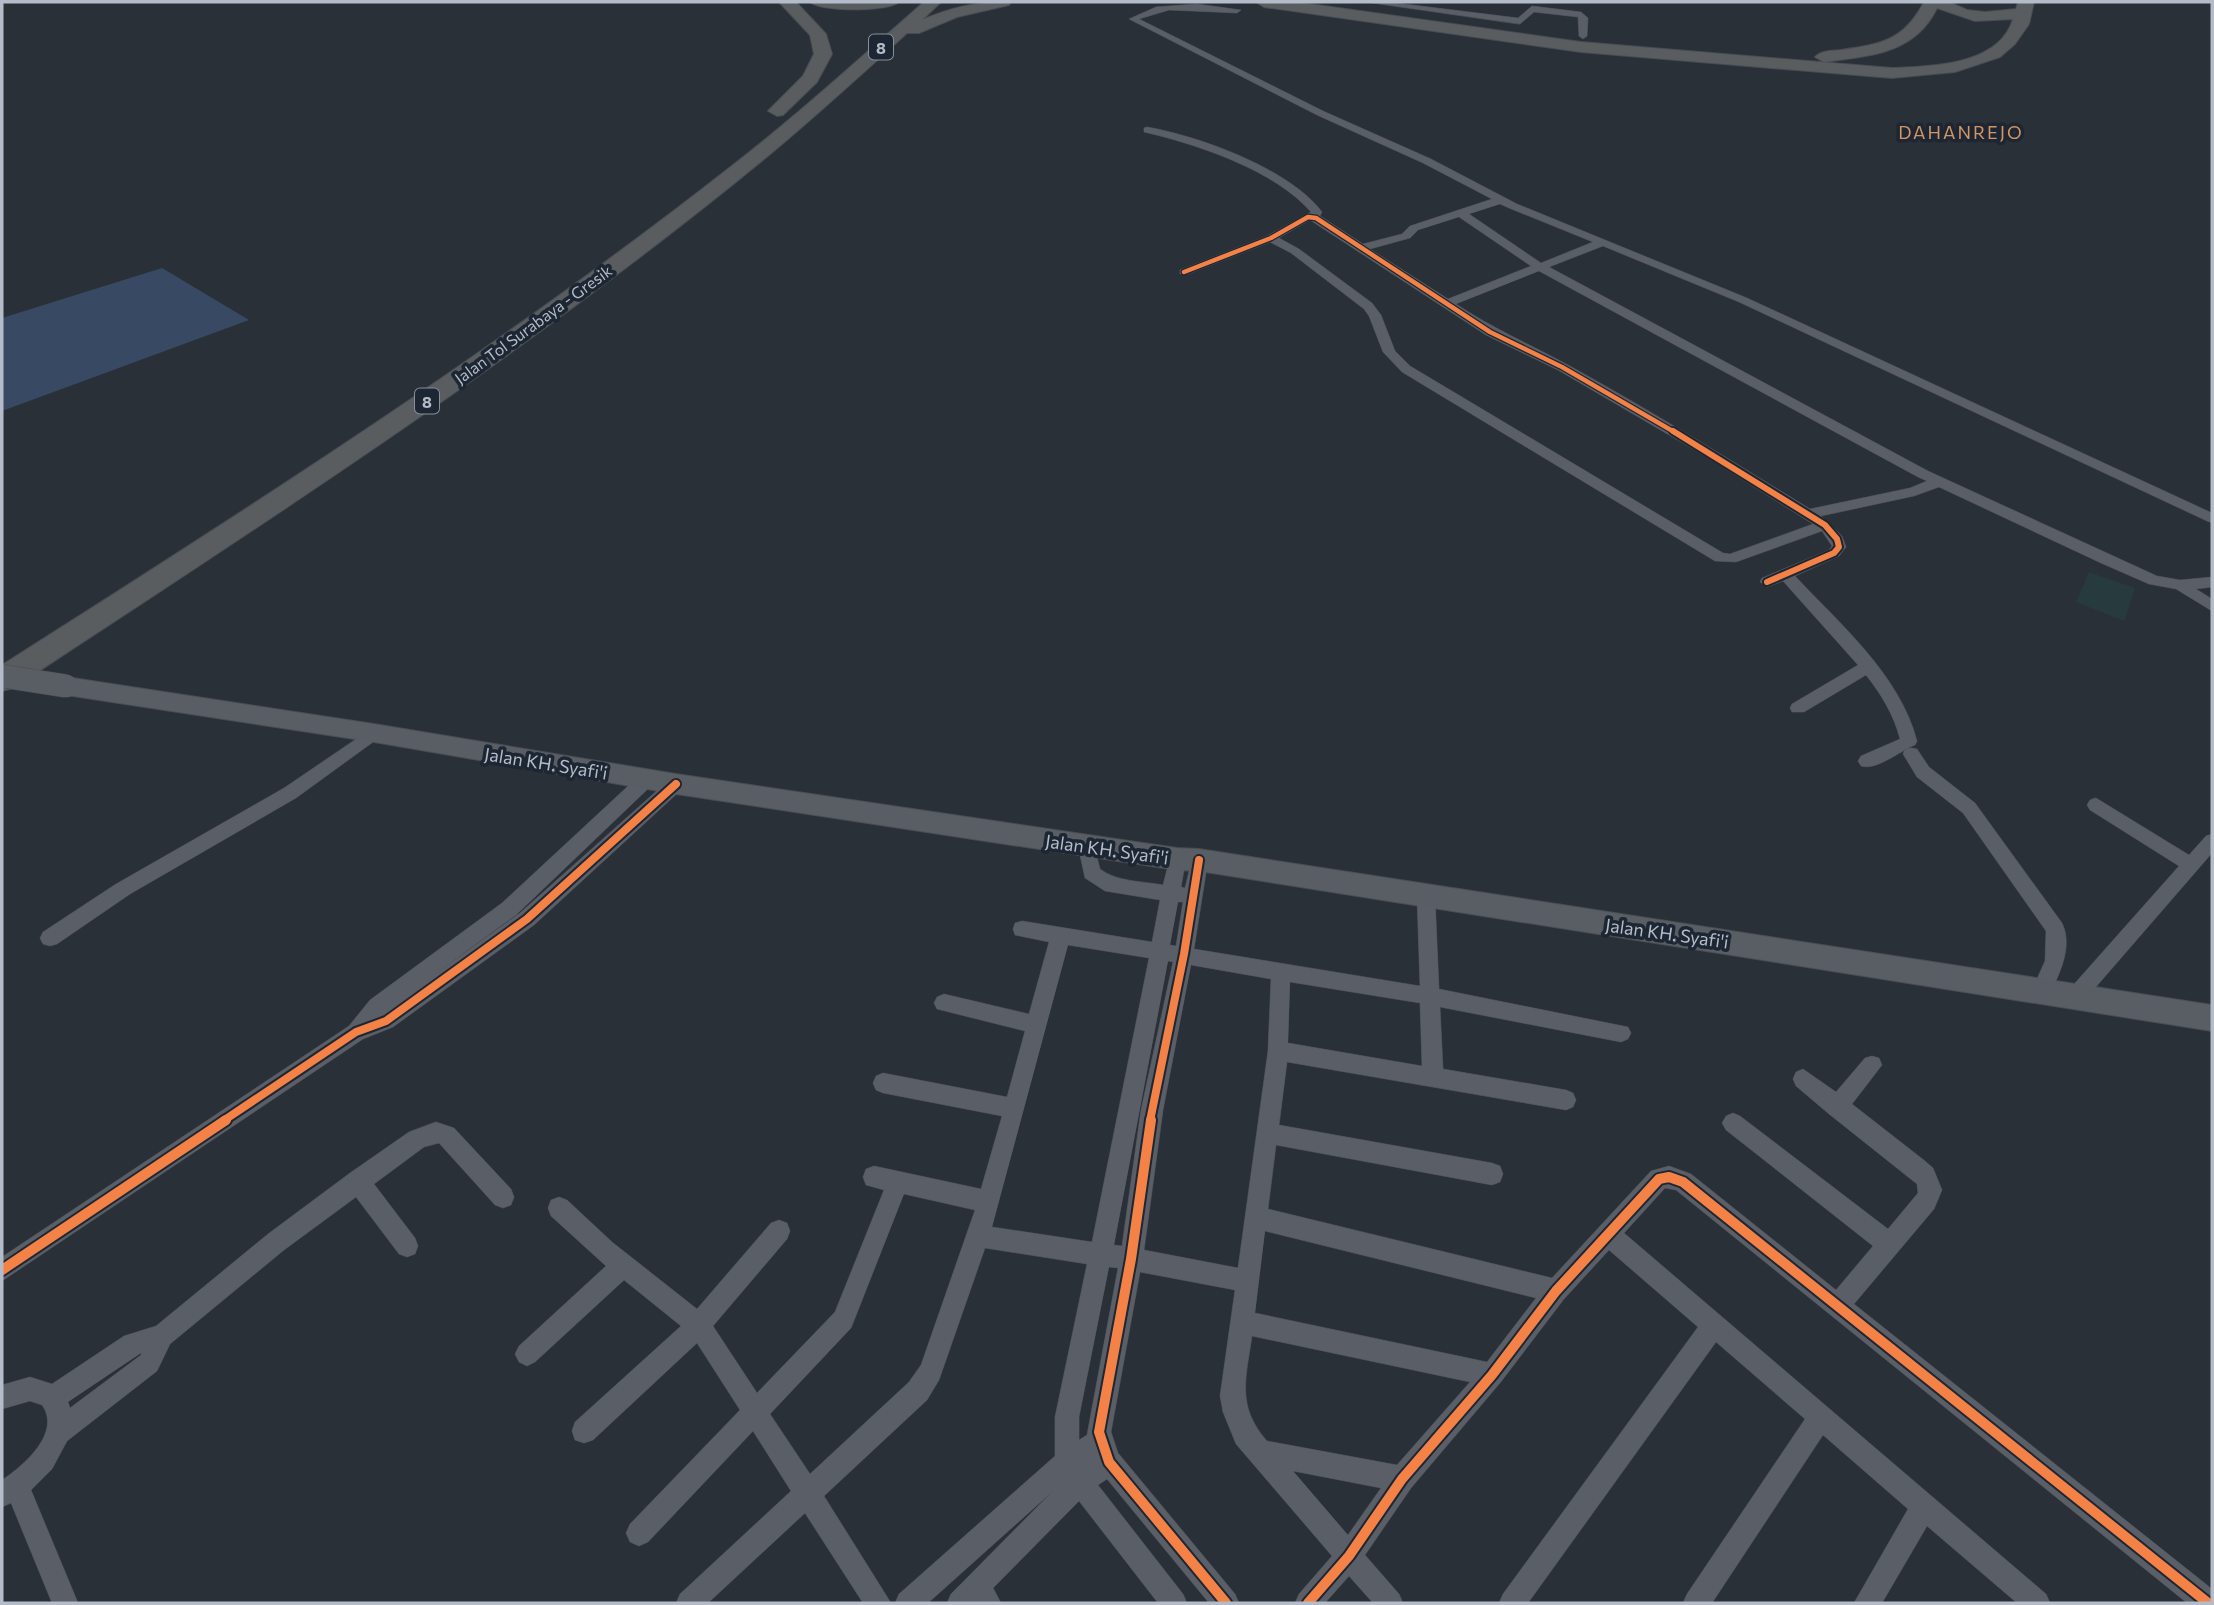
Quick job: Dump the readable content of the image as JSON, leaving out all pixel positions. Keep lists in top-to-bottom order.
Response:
{
  "streets": {
    "highway": ["8", "Jalan Tol Surabaya - Gresik"],
    "main road": ["Jalan KH. Syafi'i"]
  },
  "crossings": [
    ["Jalan Tol Surabaya - Gresik", "Jalan KH. Syafi'i"]
  ],
  "districts": ["DAHANREJO"]
}
